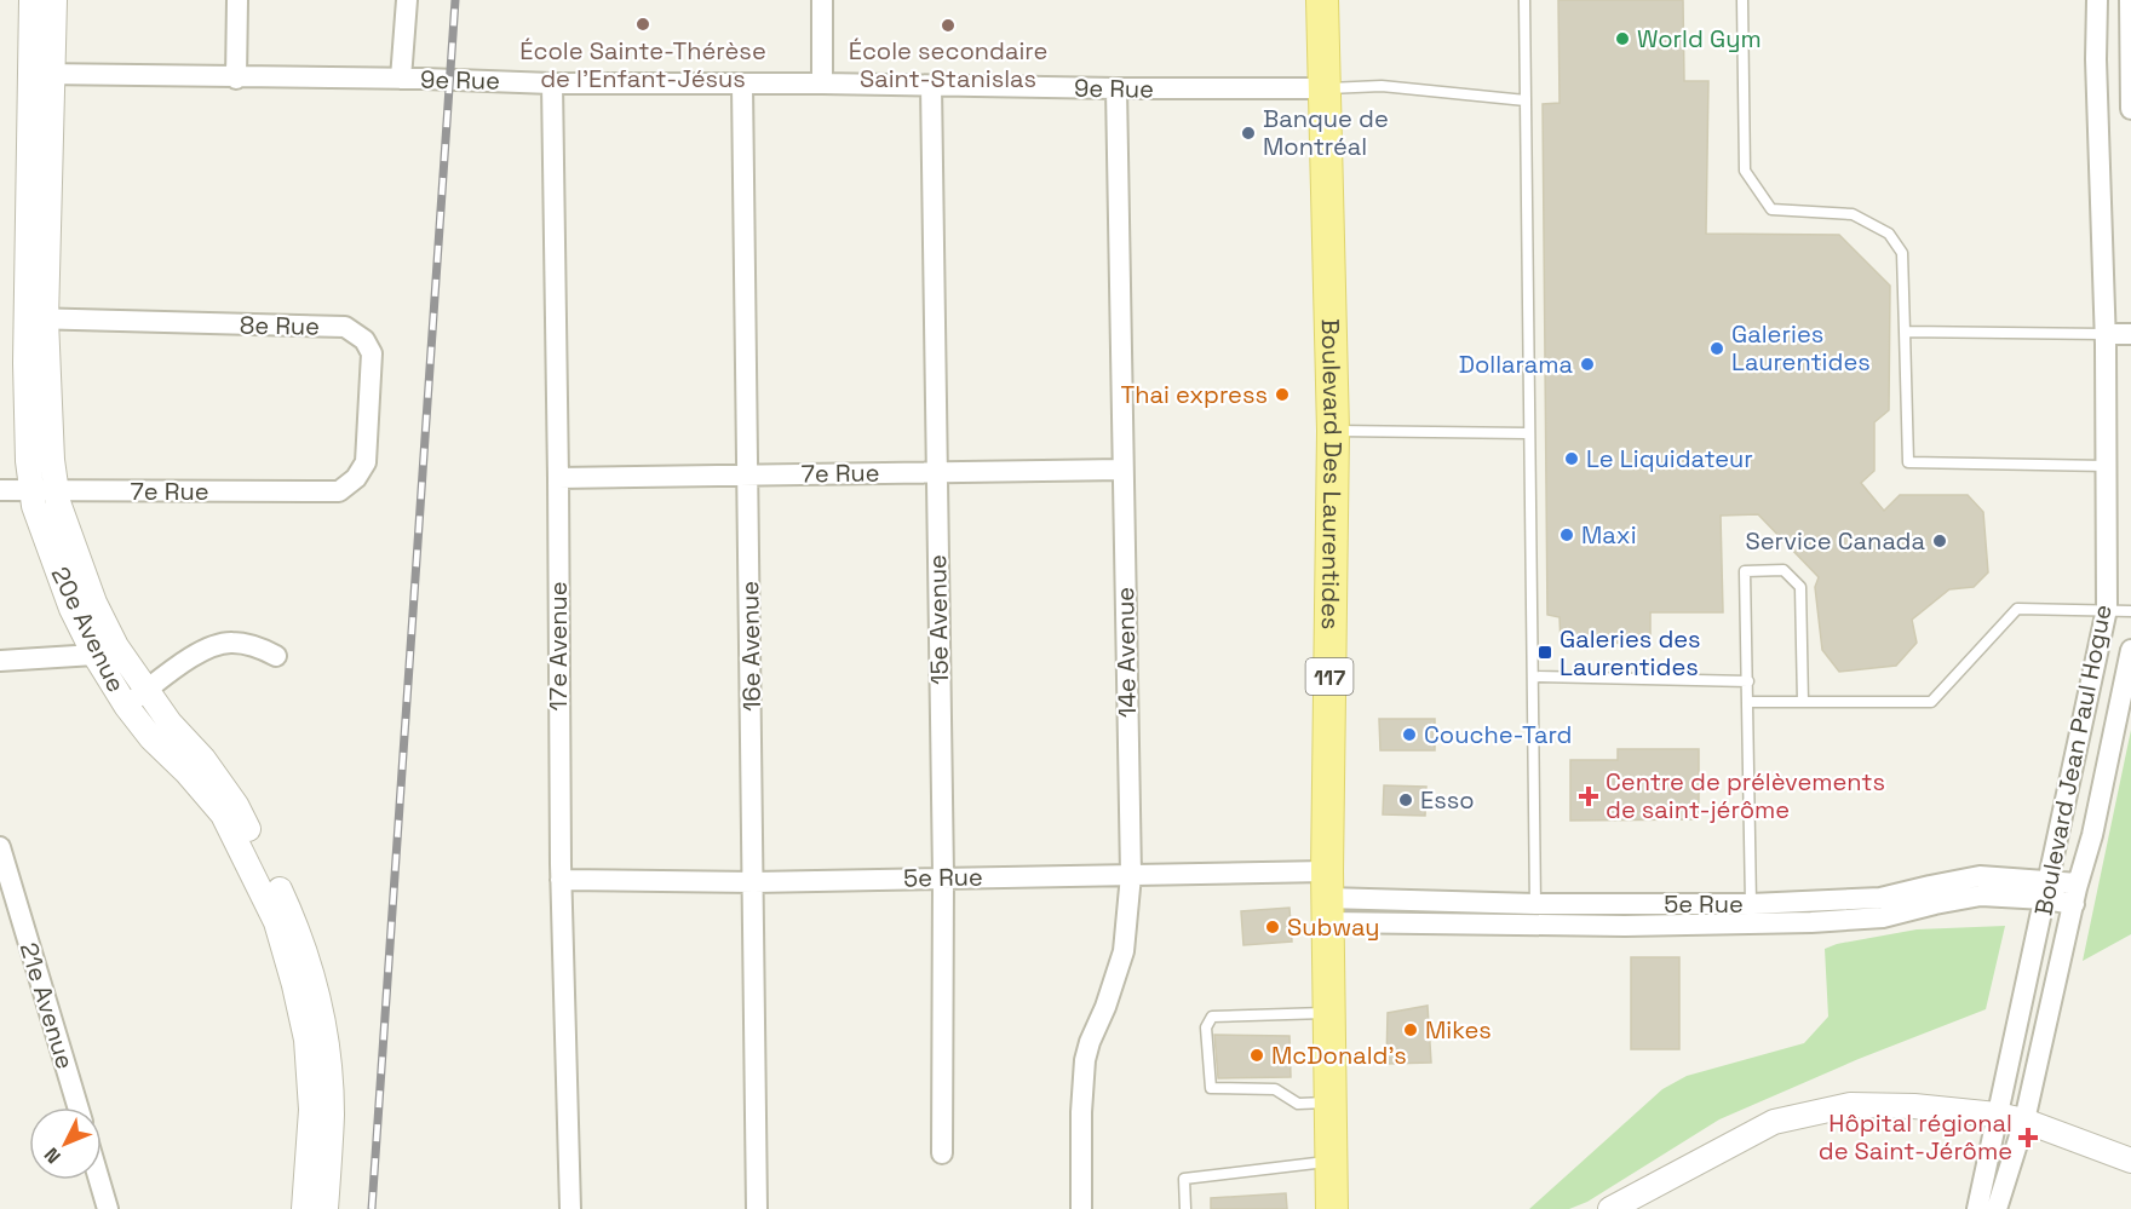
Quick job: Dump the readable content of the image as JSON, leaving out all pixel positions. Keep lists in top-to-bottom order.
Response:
{
  "streets": {
    "main road": ["Boulevard Des Laurentides", "117"],
    "street": [
      "9e Rue",
      "8e Rue",
      "7e Rue",
      "15e Avenue",
      "20e Avenue",
      "17e Avenue",
      "16e Avenue",
      "14e Avenue",
      "Boulevard Jean Paul Hogue",
      "5e Rue",
      "21e Avenue"
    ]
  },
  "crossings": [
    ["9e Rue", "Boulevard Des Laurentides"],
    ["9e Rue", "15e Avenue"],
    ["9e Rue", "20e Avenue"],
    ["9e Rue", "17e Avenue"],
    ["9e Rue", "16e Avenue"],
    ["9e Rue", "14e Avenue"],
    ["8e Rue", "7e Rue"],
    ["8e Rue", "20e Avenue"],
    ["7e Rue", "15e Avenue"],
    ["7e Rue", "20e Avenue"],
    ["7e Rue", "17e Avenue"],
    ["7e Rue", "16e Avenue"],
    ["7e Rue", "14e Avenue"],
    ["Boulevard Des Laurentides", "5e Rue"],
    ["15e Avenue", "5e Rue"],
    ["17e Avenue", "5e Rue"],
    ["16e Avenue", "5e Rue"],
    ["14e Avenue", "5e Rue"],
    ["Boulevard Jean Paul Hogue", "5e Rue"]
  ],
  "places": {
    "other": [
      "École Sainte-Thérèse de l'Enfant-Jésus",
      "École secondaire Saint-Stanislas",
      "World Gym",
      "Banque de Montréal",
      "Galeries Laurentides",
      "Dollarama",
      "Thai express",
      "Le Liquidateur",
      "Maxi",
      "Service Canada",
      "Couche-Tard",
      "Esso",
      "Subway",
      "Mikes",
      "McDonald's"
    ],
    "transit": ["Galeries des Laurentides"],
    "health": ["Centre de prélèvements de saint-jérôme", "Hôpital régional de Saint-Jérôme"]
  },
  "north": "bottom left"
}
